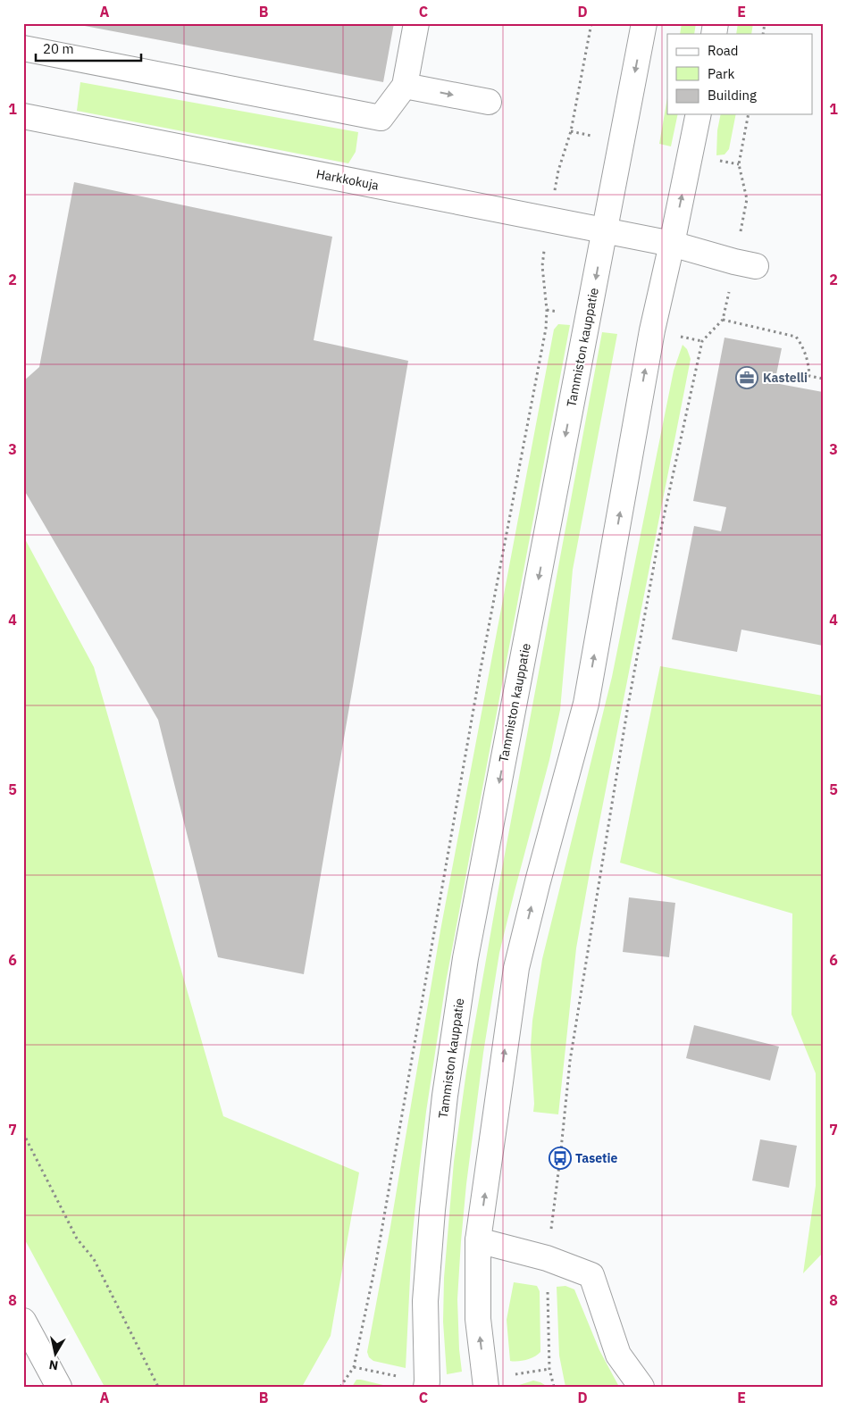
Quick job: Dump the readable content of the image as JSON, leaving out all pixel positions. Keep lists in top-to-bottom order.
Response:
{
  "streets": {
    "main road": ["Harkkokuja", "Tammiston kauppatie"]
  },
  "crossings": [
    ["Harkkokuja", "Tammiston kauppatie"]
  ],
  "places": {
    "office": ["Kastelli"],
    "bus stop": ["Tasetie"]
  },
  "legend": ["Road", "Park", "Building"],
  "scale_bar": "20 m",
  "north": "bottom",
  "grid": {
    "columns": [
      "A",
      "B",
      "C",
      "D",
      "E"
    ],
    "rows": [
      "1",
      "2",
      "3",
      "4",
      "5",
      "6",
      "7",
      "8"
    ]
  }
}
